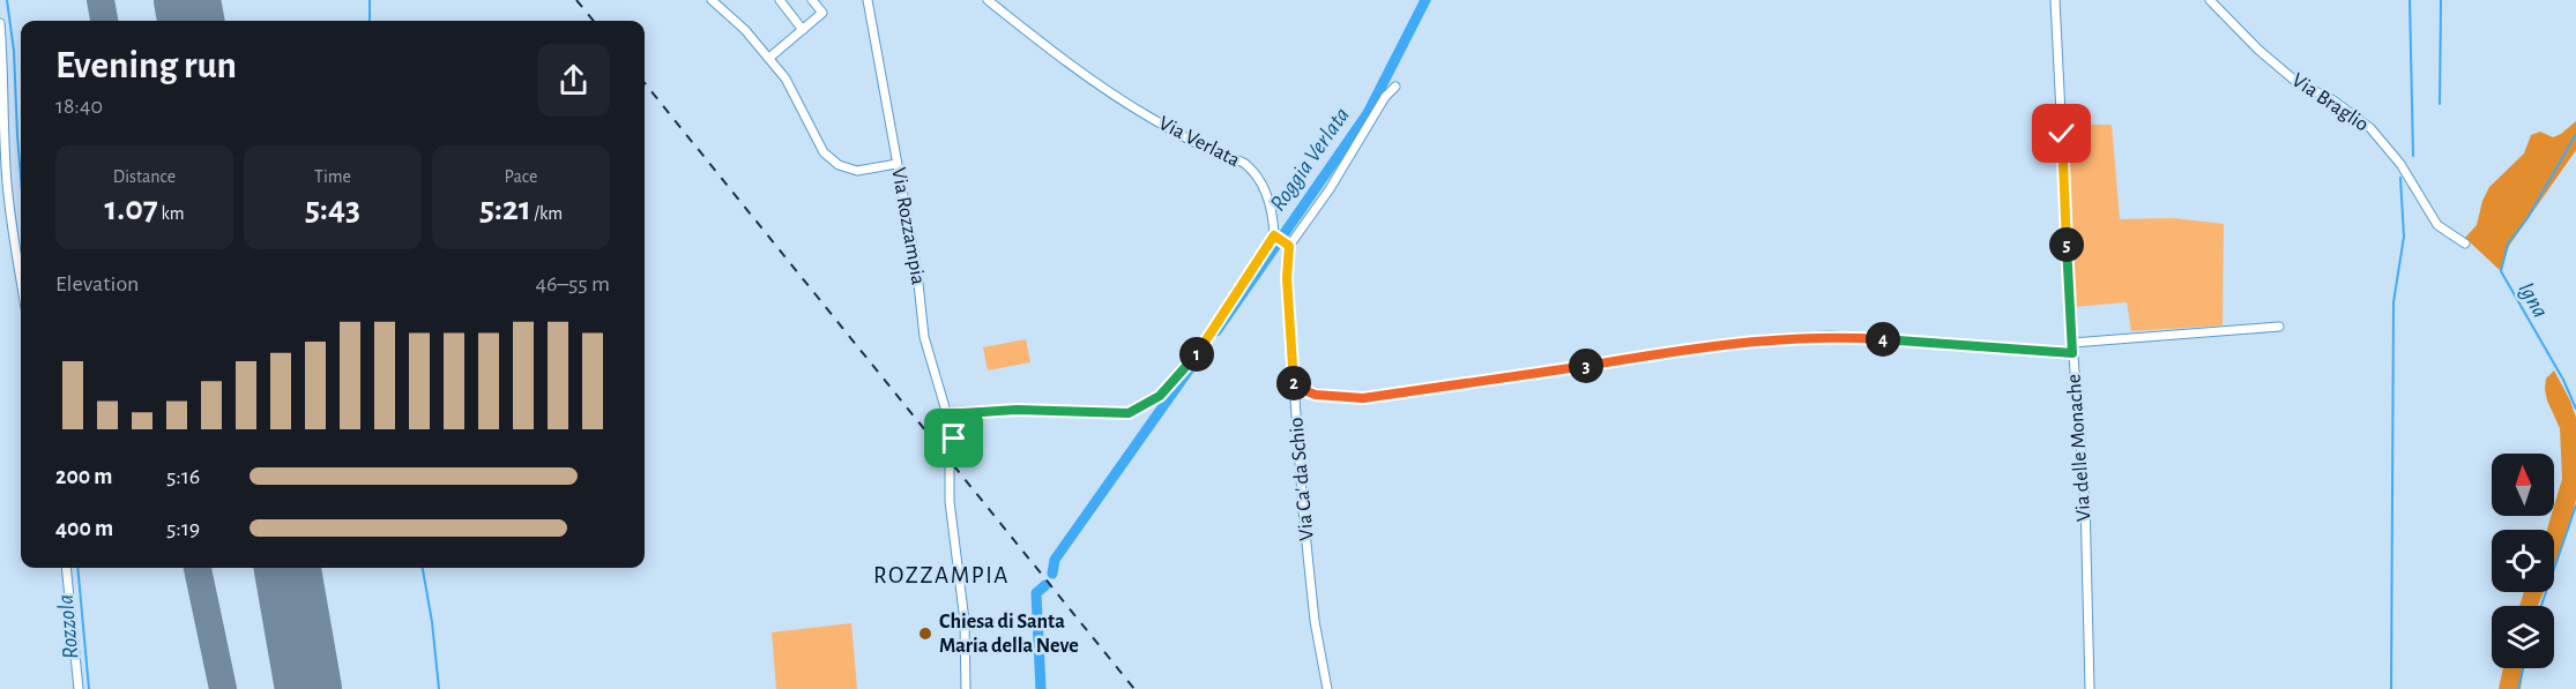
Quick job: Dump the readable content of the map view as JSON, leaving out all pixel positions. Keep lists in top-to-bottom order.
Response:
{
  "streets": {
    "street": [
      "Via Braglio",
      "Via Verlata",
      "Via Rozzampia",
      "Via delle Monache",
      "Via Ca' da Schio"
    ]
  },
  "crossings": [
    ["Via Verlata", "Via Ca' da Schio"]
  ],
  "districts": ["ROZZAMPIA"],
  "water": ["Roggia Verlata", "Igna", "Rozzola"],
  "places": ["Chiesa di Santa Maria della Neve"],
  "north": "top",
  "page": {
    "heading": ["Evening run", "18:40"],
    "stats": [
      ["Distance", "1.07 km"],
      ["Time", "5:43"],
      ["Pace", "5:21 /km"]
    ],
    "pins": [
      "5",
      "4",
      "1",
      "3",
      "2"
    ],
    "chart": ["Elevation", "46–55 m"],
    "list": [
      {
        "name": "200 m",
        "note": "5:16"
      },
      {
        "name": "400 m",
        "note": "5:19"
      }
    ]
  }
}
